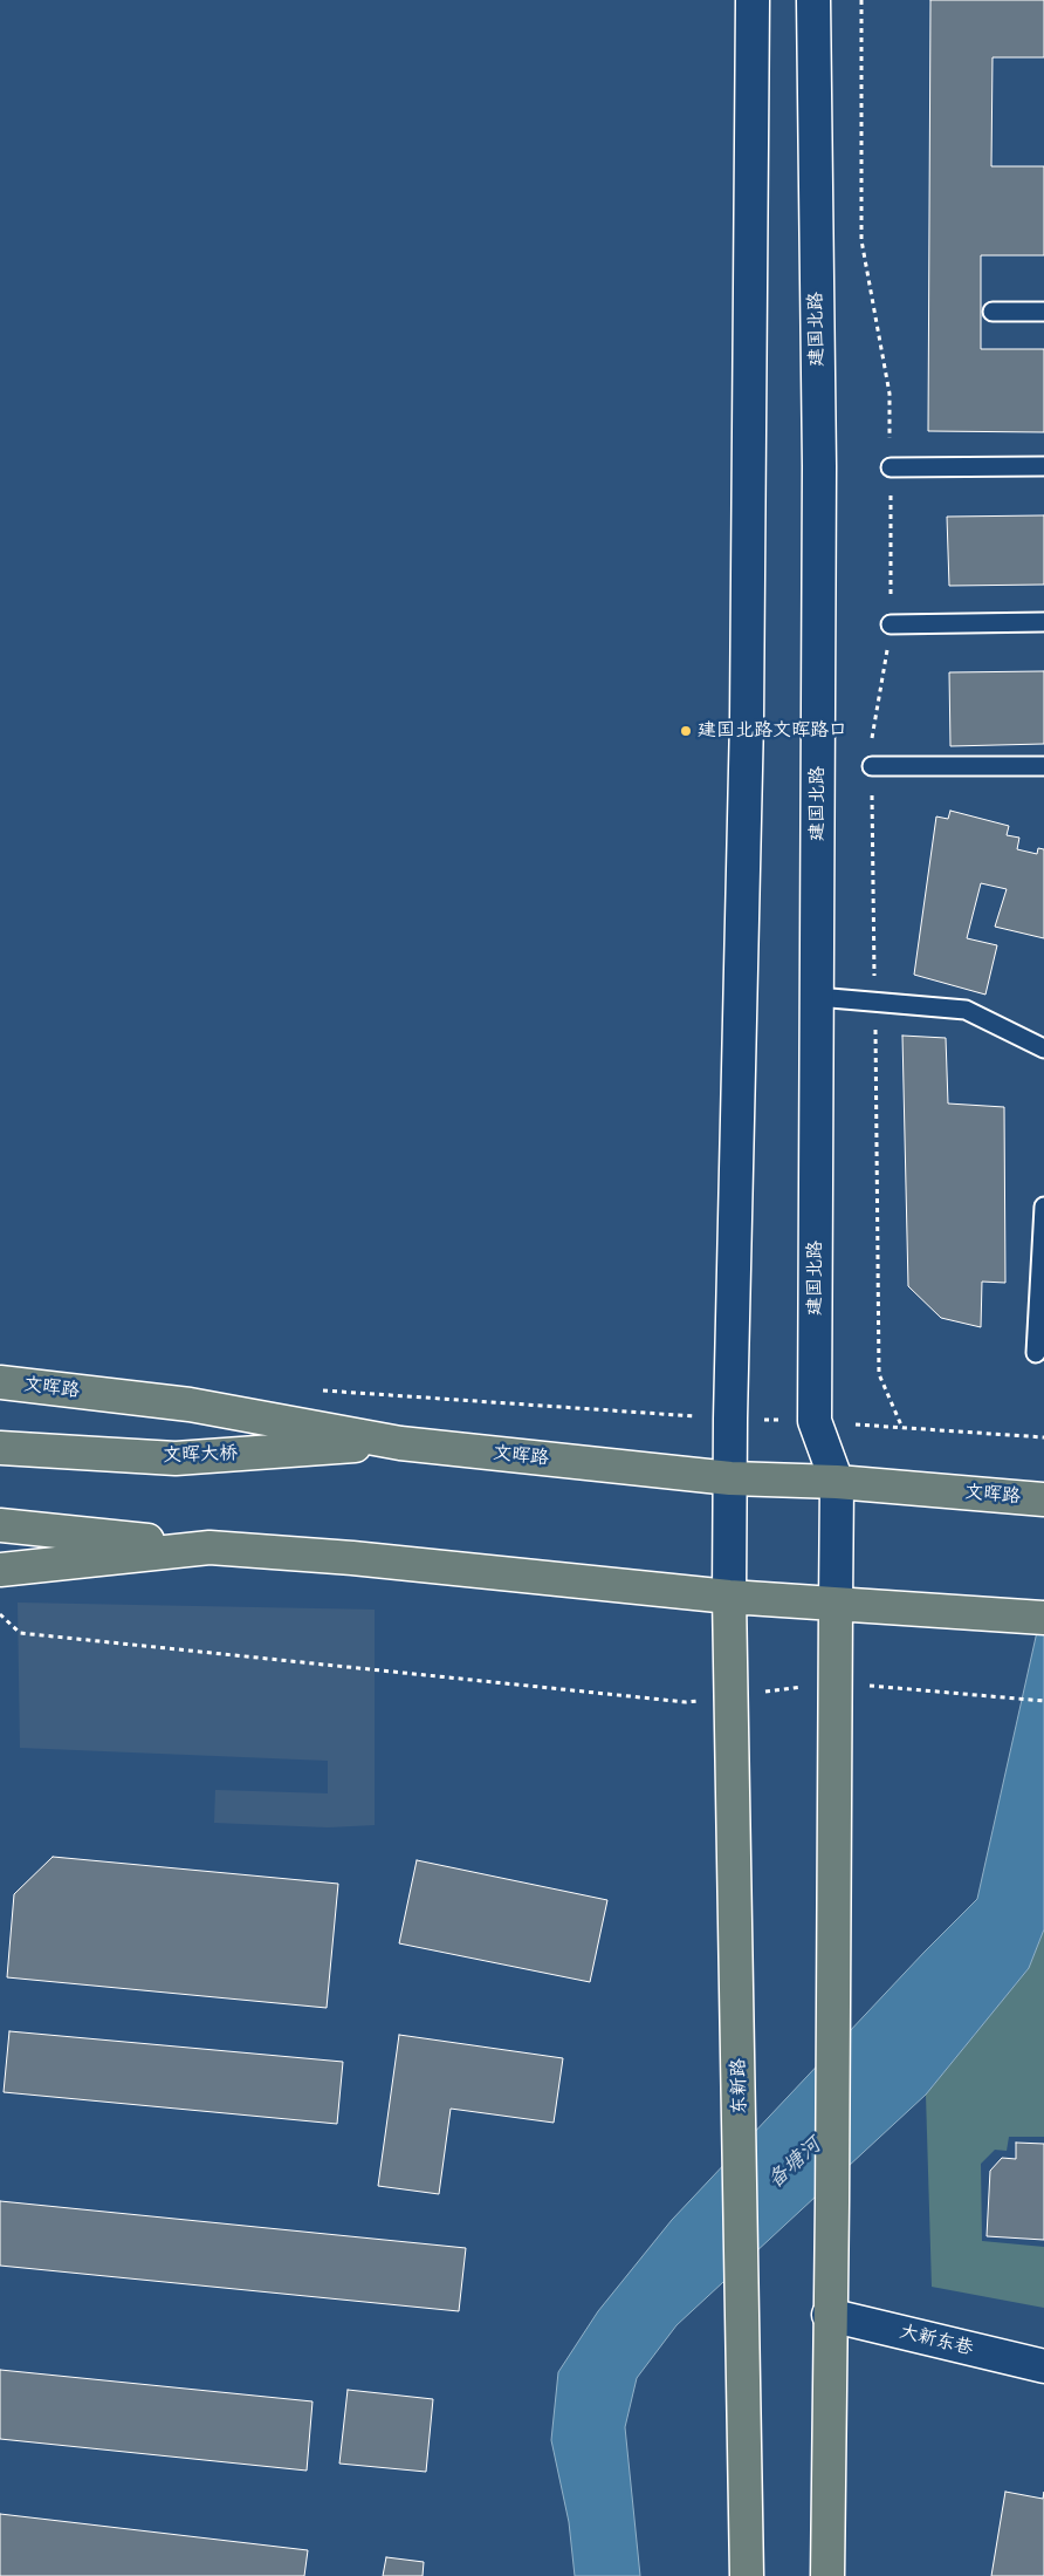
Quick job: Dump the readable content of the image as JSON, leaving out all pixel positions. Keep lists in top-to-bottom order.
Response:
{
  "streets": {
    "main road": [
      "建国北路",
      "文晖路",
      "文晖大桥",
      "东新路",
      "大新东巷"
    ]
  },
  "crossings": [
    ["建国北路", "文晖路"],
    ["文晖路", "文晖大桥"]
  ],
  "water": ["备塘河"],
  "places": ["建国北路文晖路口"]
}
